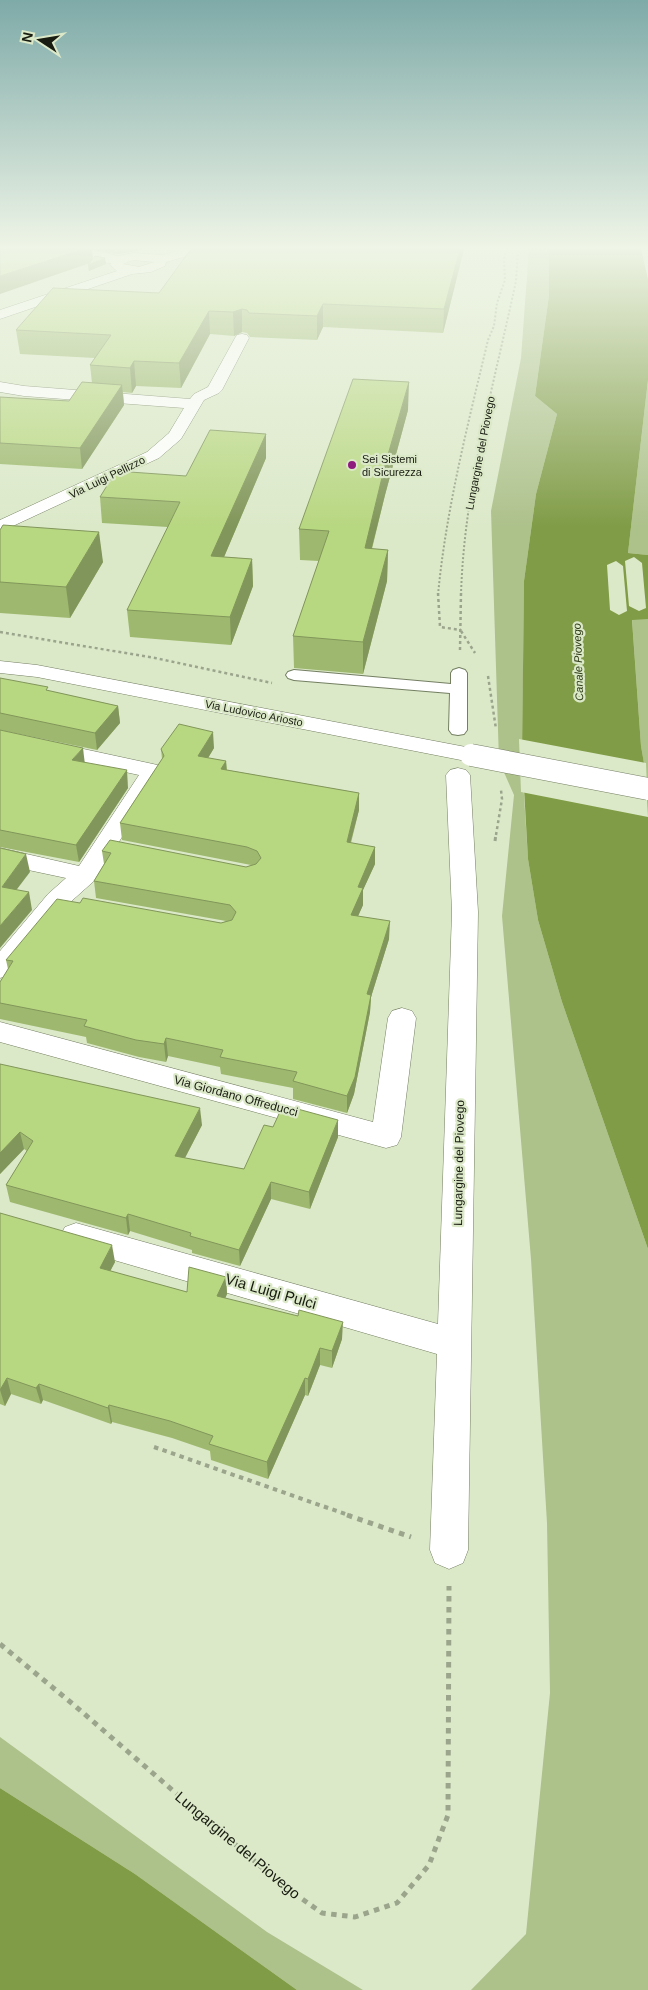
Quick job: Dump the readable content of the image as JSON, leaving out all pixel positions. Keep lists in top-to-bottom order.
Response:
{
  "streets": {
    "street": [
      "Lungargine del Piovego",
      "Via Luigi Pellizzo",
      "Via Ludovico Ariosto",
      "Via Giordano Offreducci",
      "Via Luigi Pulci"
    ]
  },
  "crossings": [
    ["Lungargine del Piovego", "Via Ludovico Ariosto"],
    ["Lungargine del Piovego", "Via Luigi Pulci"]
  ],
  "water": ["Canale Piovego"],
  "places": ["Sei Sistemi di Sicurezza"],
  "north": "left"
}
